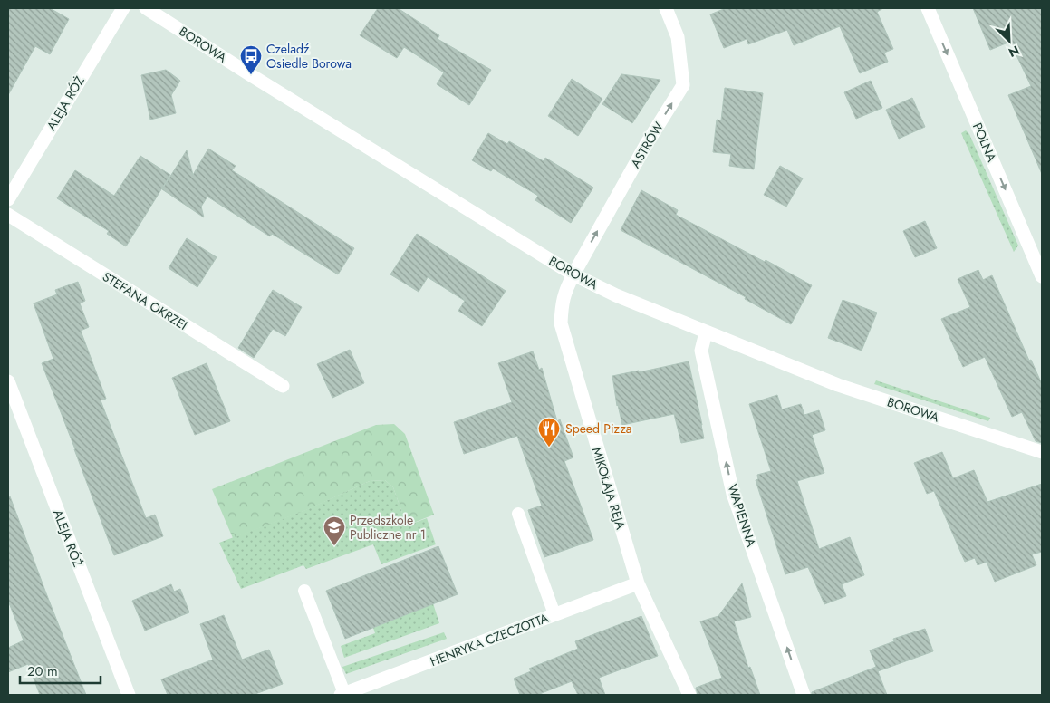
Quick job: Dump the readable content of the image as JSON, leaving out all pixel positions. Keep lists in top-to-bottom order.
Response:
{
  "streets": {
    "street": [
      "BOROWA",
      "ALEJA RÓŻ",
      "POLNA",
      "ASTRÓW",
      "STEFANA OKRZEI",
      "MIKOŁAJA REJA",
      "WAPIENNA",
      "HENRYKA CZECZOTTA"
    ]
  },
  "crossings": [
    ["BOROWA", "ASTRÓW"],
    ["BOROWA", "MIKOŁAJA REJA"],
    ["BOROWA", "WAPIENNA"],
    ["ASTRÓW", "MIKOŁAJA REJA"],
    ["MIKOŁAJA REJA", "HENRYKA CZECZOTTA"]
  ],
  "one_way": ["POLNA", "ASTRÓW", "WAPIENNA"],
  "places": {
    "bus stop": ["Czeladź Osiedle Borowa"],
    "restaurant": ["Speed Pizza"],
    "school or university": ["Przedszkole Publiczne nr 1"]
  },
  "scale_bar": "20 m",
  "north": "bottom right"
}
